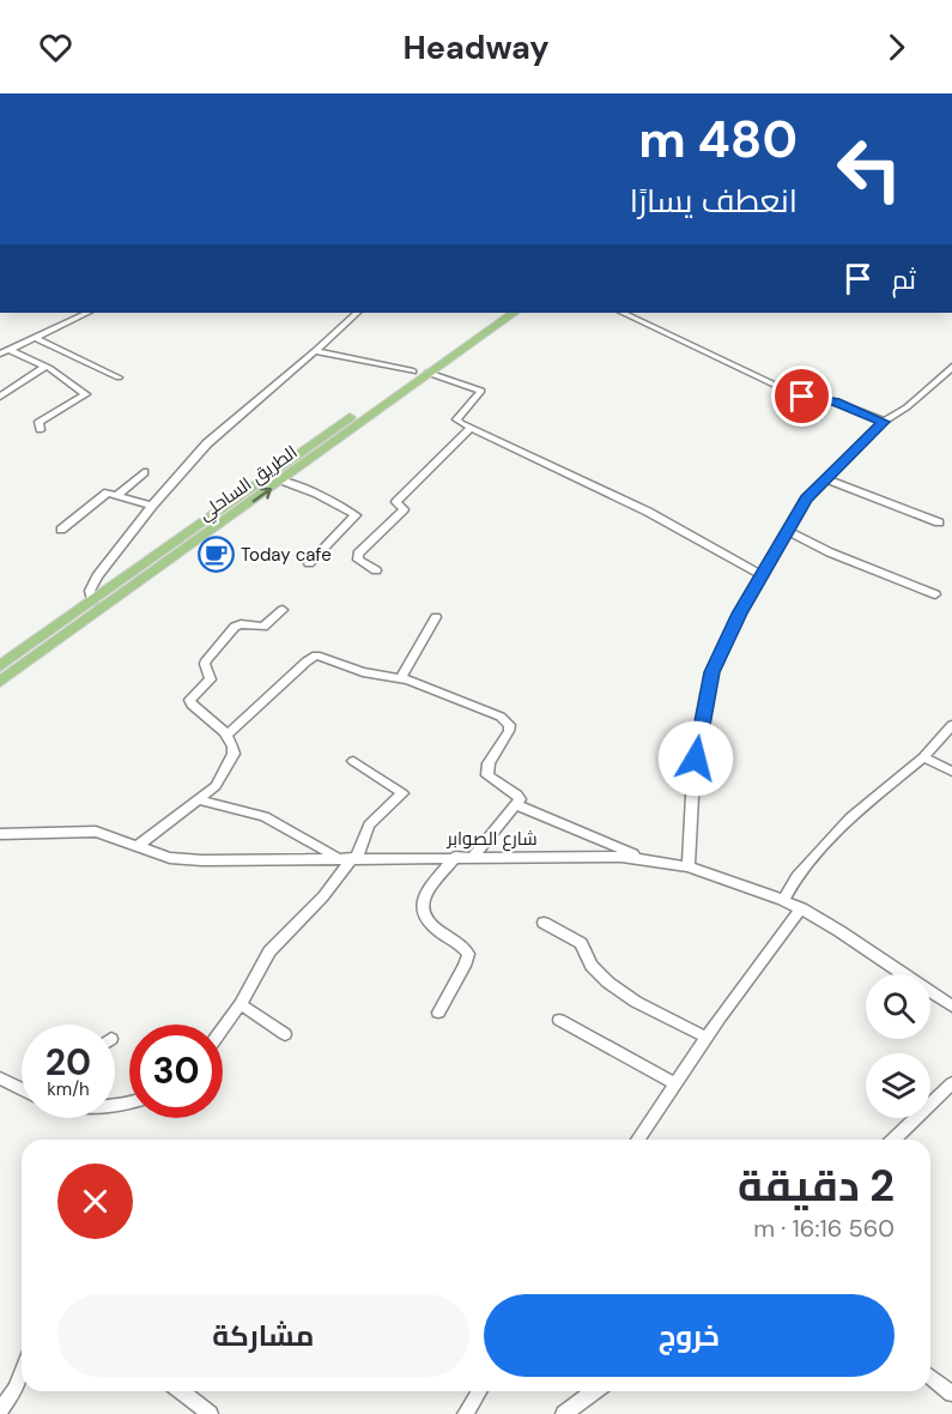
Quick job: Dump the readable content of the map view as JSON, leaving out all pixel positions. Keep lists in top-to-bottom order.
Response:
{
  "streets": {
    "highway": ["الطريق الساحلي"],
    "street": ["شارع الصوابر"]
  },
  "places": {
    "cafe": ["Today cafe"]
  },
  "page": {
    "header": "Headway",
    "turn": ["480 m", "انعطف يسارًا"],
    "then": "ثم",
    "speed": "20 km/h",
    "limit": "30",
    "heading": ["2 دقيقة", "560 m · 16:16"],
    "buttons": ["خروج", "مشاركة"]
  }
}
